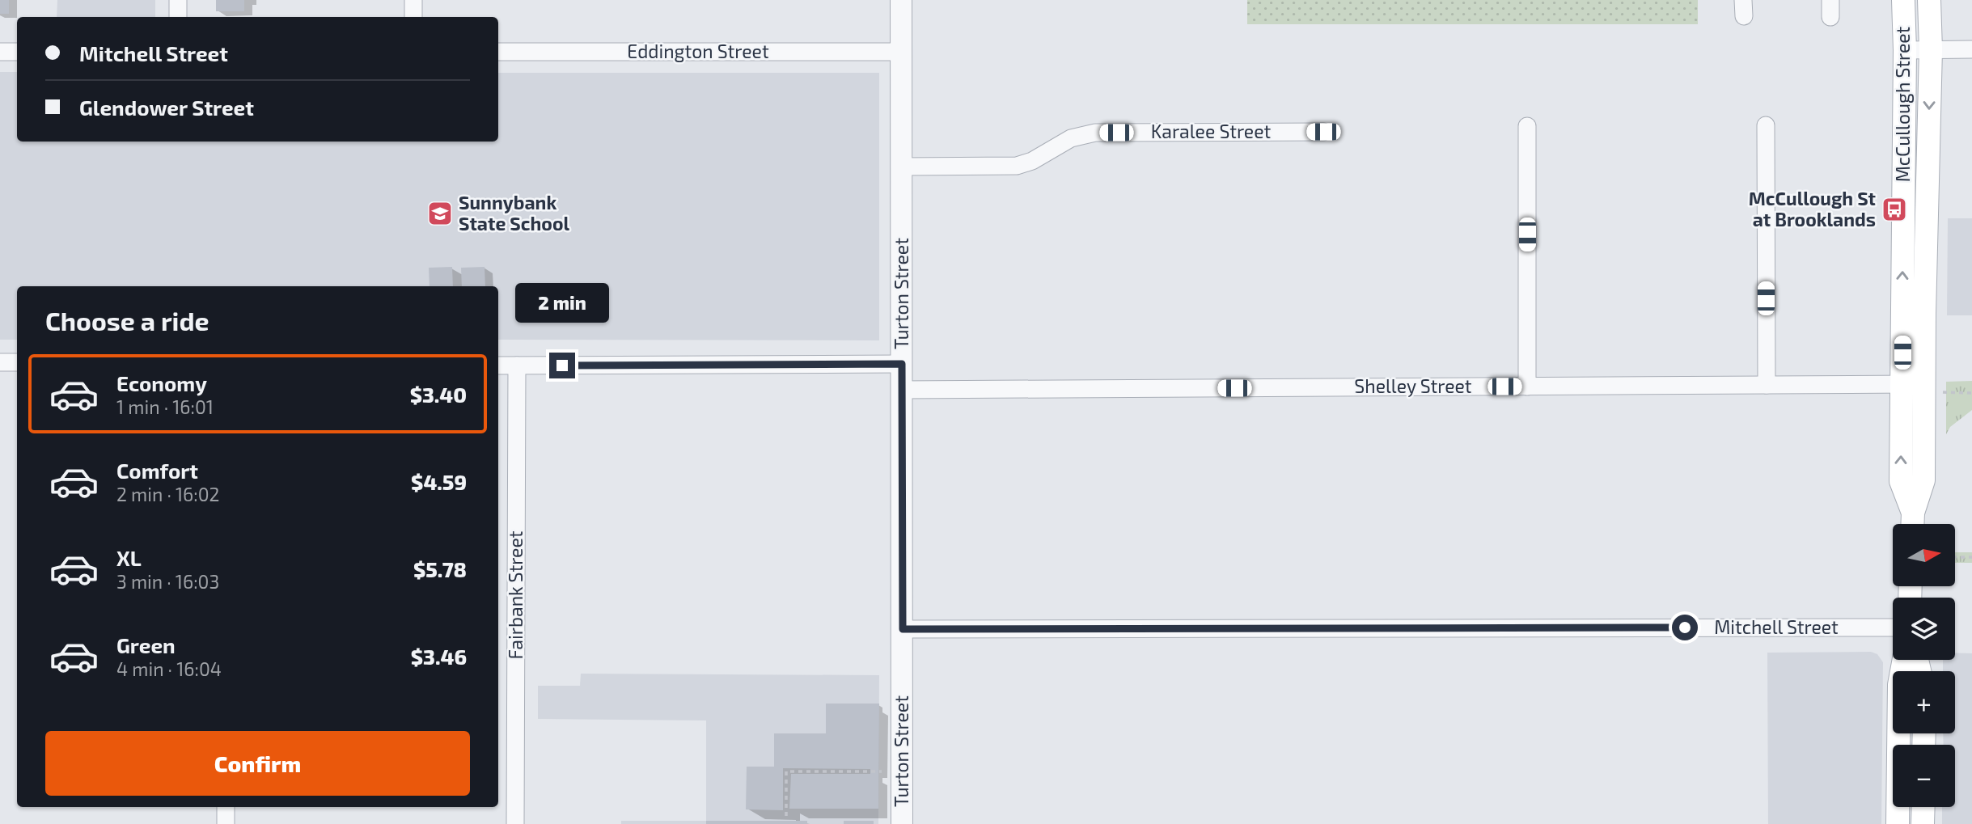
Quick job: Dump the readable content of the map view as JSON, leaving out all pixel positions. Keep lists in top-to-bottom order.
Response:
{
  "streets": {
    "main road": ["McCullough Street"],
    "street": [
      "Eddington Street",
      "Karalee Street",
      "Turton Street",
      "Shelley Street",
      "Fairbank Street",
      "Mitchell Street"
    ]
  },
  "crossings": [
    ["Eddington Street", "Turton Street"],
    ["McCullough Street", "Shelley Street"],
    ["Karalee Street", "Turton Street"],
    ["Turton Street", "Shelley Street"],
    ["Turton Street", "Mitchell Street"]
  ],
  "places": {
    "bus stop": ["McCullough St at Brooklands"],
    "school or university": ["Sunnybank State School"]
  },
  "north": "right",
  "page": {
    "banner": ["Mitchell Street", "Glendower Street"],
    "bubble": "2 min",
    "heading": "Choose a ride",
    "list": [
      {
        "name": "Economy",
        "note": "1 min · 16:01",
        "value": "$3.40"
      },
      {
        "name": "Comfort",
        "note": "2 min · 16:02",
        "value": "$4.59"
      },
      {
        "name": "XL",
        "note": "3 min · 16:03",
        "value": "$5.78"
      },
      {
        "name": "Green",
        "note": "4 min · 16:04",
        "value": "$3.46"
      }
    ],
    "map_buttons": ["+", "−"],
    "buttons": "Confirm"
  }
}
